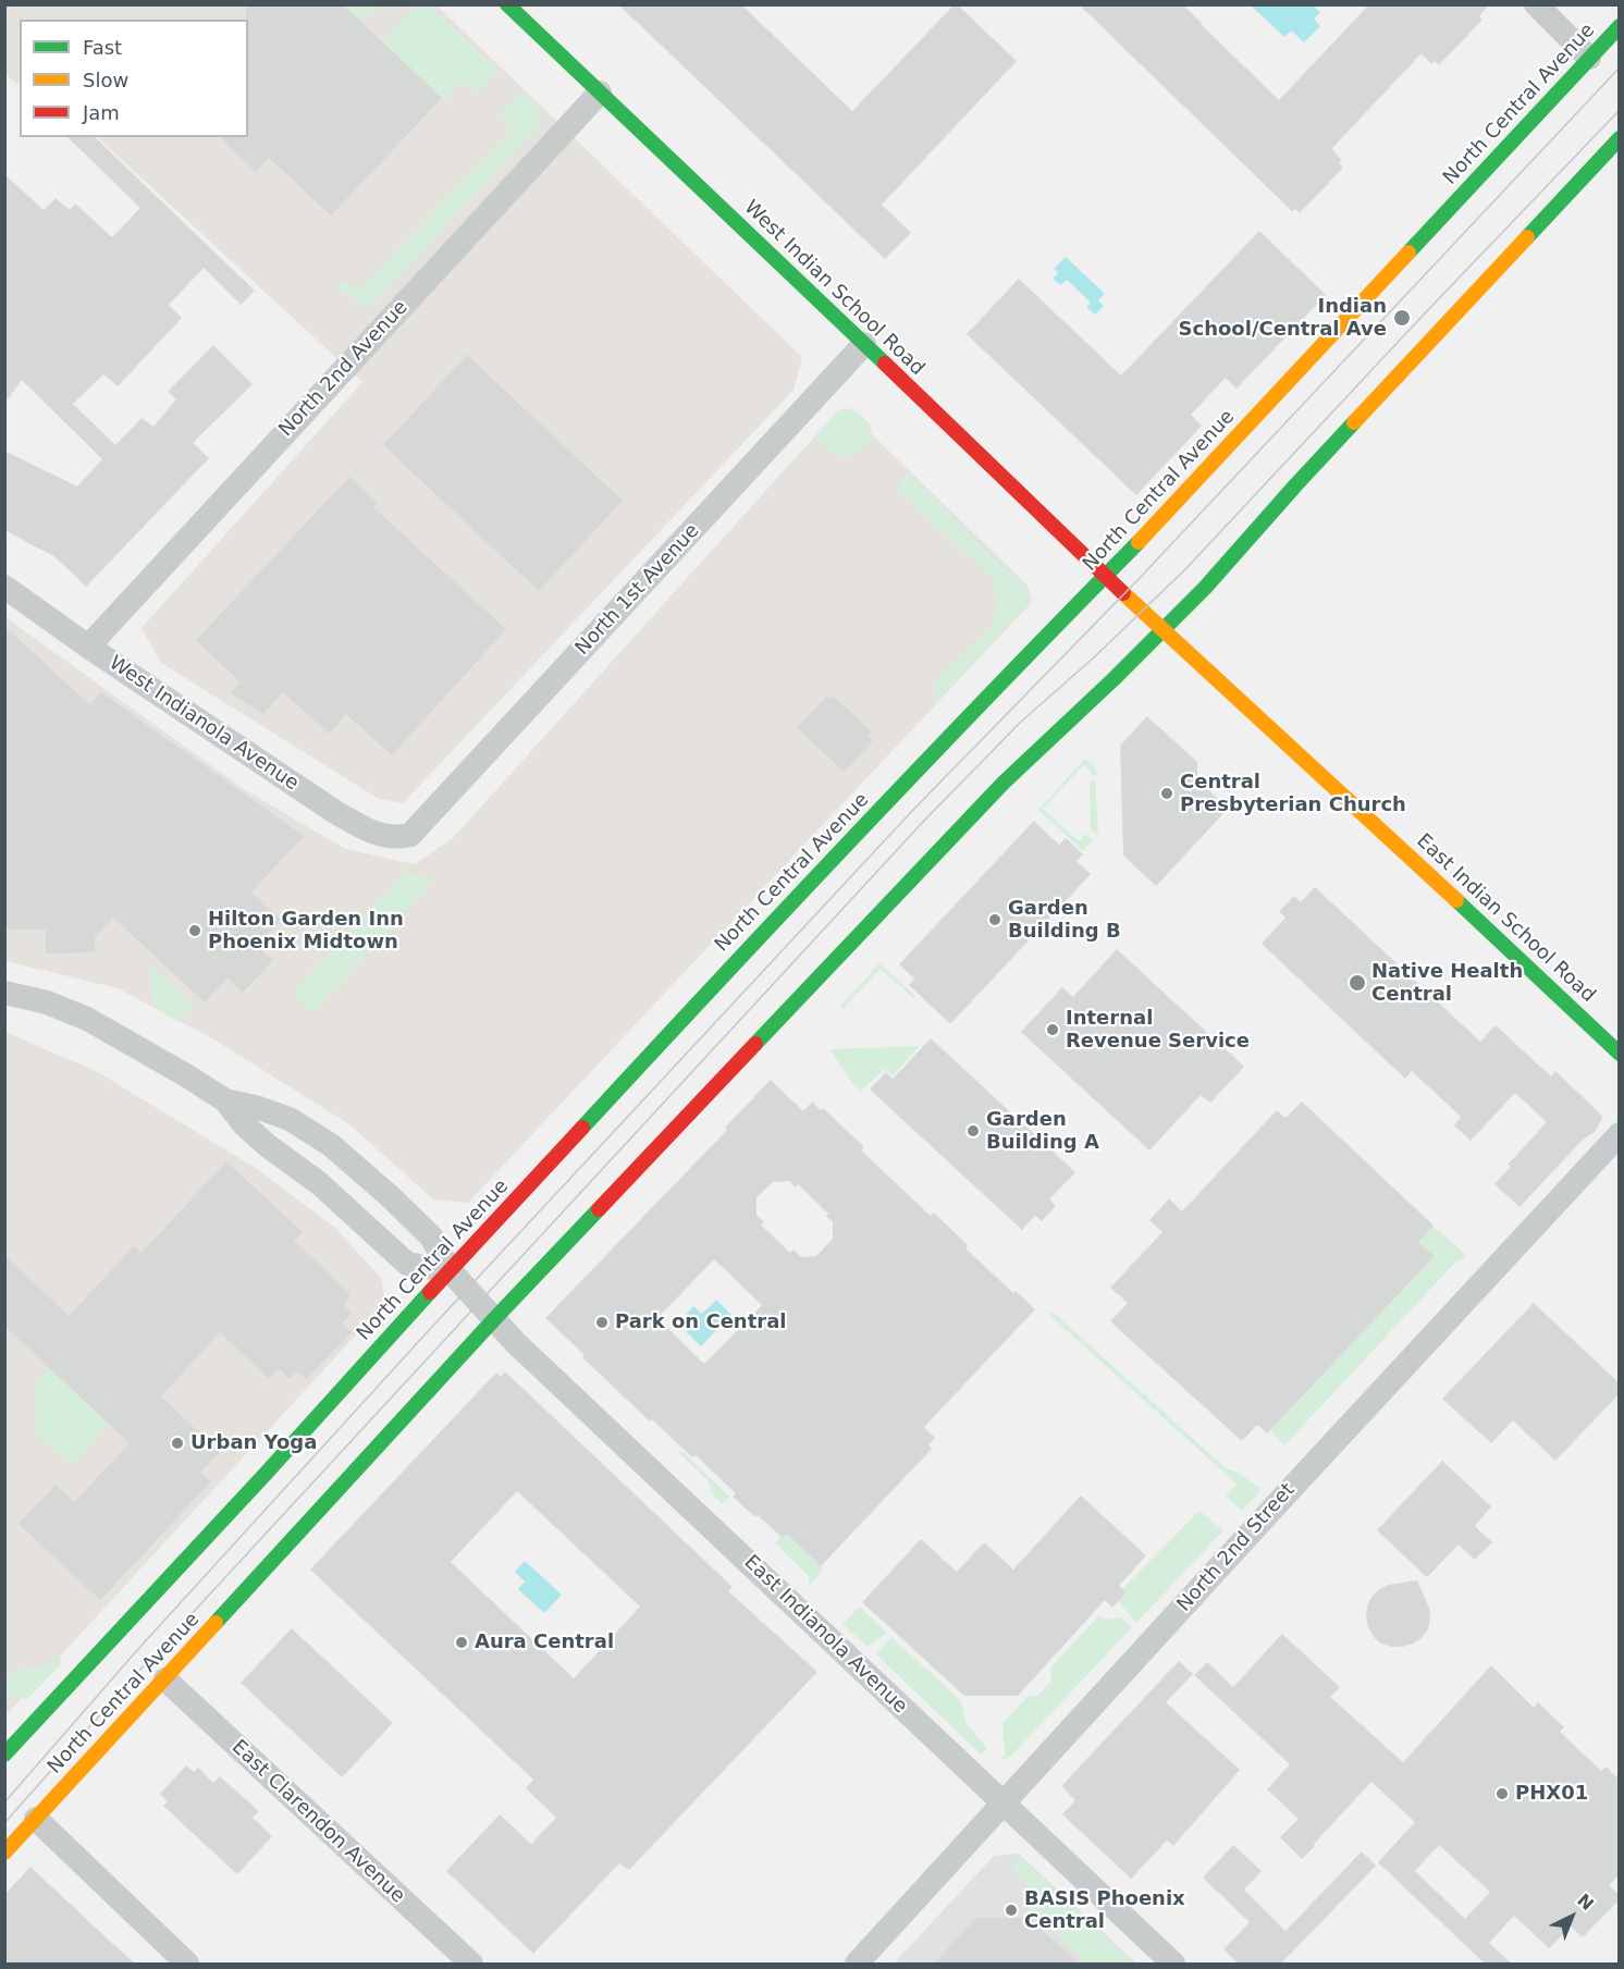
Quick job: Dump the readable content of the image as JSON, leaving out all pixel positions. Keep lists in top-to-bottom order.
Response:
{
  "streets": {
    "main road": ["North Central Avenue", "West Indian School Road", "East Indian School Road"],
    "street": [
      "North 2nd Avenue",
      "North 1st Avenue",
      "West Indianola Avenue",
      "North 2nd Street",
      "East Indianola Avenue",
      "East Clarendon Avenue"
    ]
  },
  "crossings": [
    ["North Central Avenue", "West Indian School Road"],
    ["North Central Avenue", "East Indian School Road"],
    ["North Central Avenue", "East Indianola Avenue"],
    ["North Central Avenue", "East Clarendon Avenue"],
    ["West Indian School Road", "North 2nd Avenue"],
    ["West Indian School Road", "North 1st Avenue"],
    ["West Indian School Road", "East Indian School Road"],
    ["North 2nd Avenue", "West Indianola Avenue"],
    ["North 1st Avenue", "West Indianola Avenue"],
    ["North 2nd Street", "East Indianola Avenue"]
  ],
  "places": [
    "Indian School/Central Ave",
    "Central Presbyterian Church",
    "Garden Building B",
    "Hilton Garden Inn Phoenix Midtown",
    "Native Health Central",
    "Internal Revenue Service",
    "Garden Building A",
    "Park on Central",
    "Urban Yoga",
    "Aura Central",
    "PHX01",
    "BASIS Phoenix Central"
  ],
  "legend": ["Fast", "Slow", "Jam"],
  "north": "top right"
}
